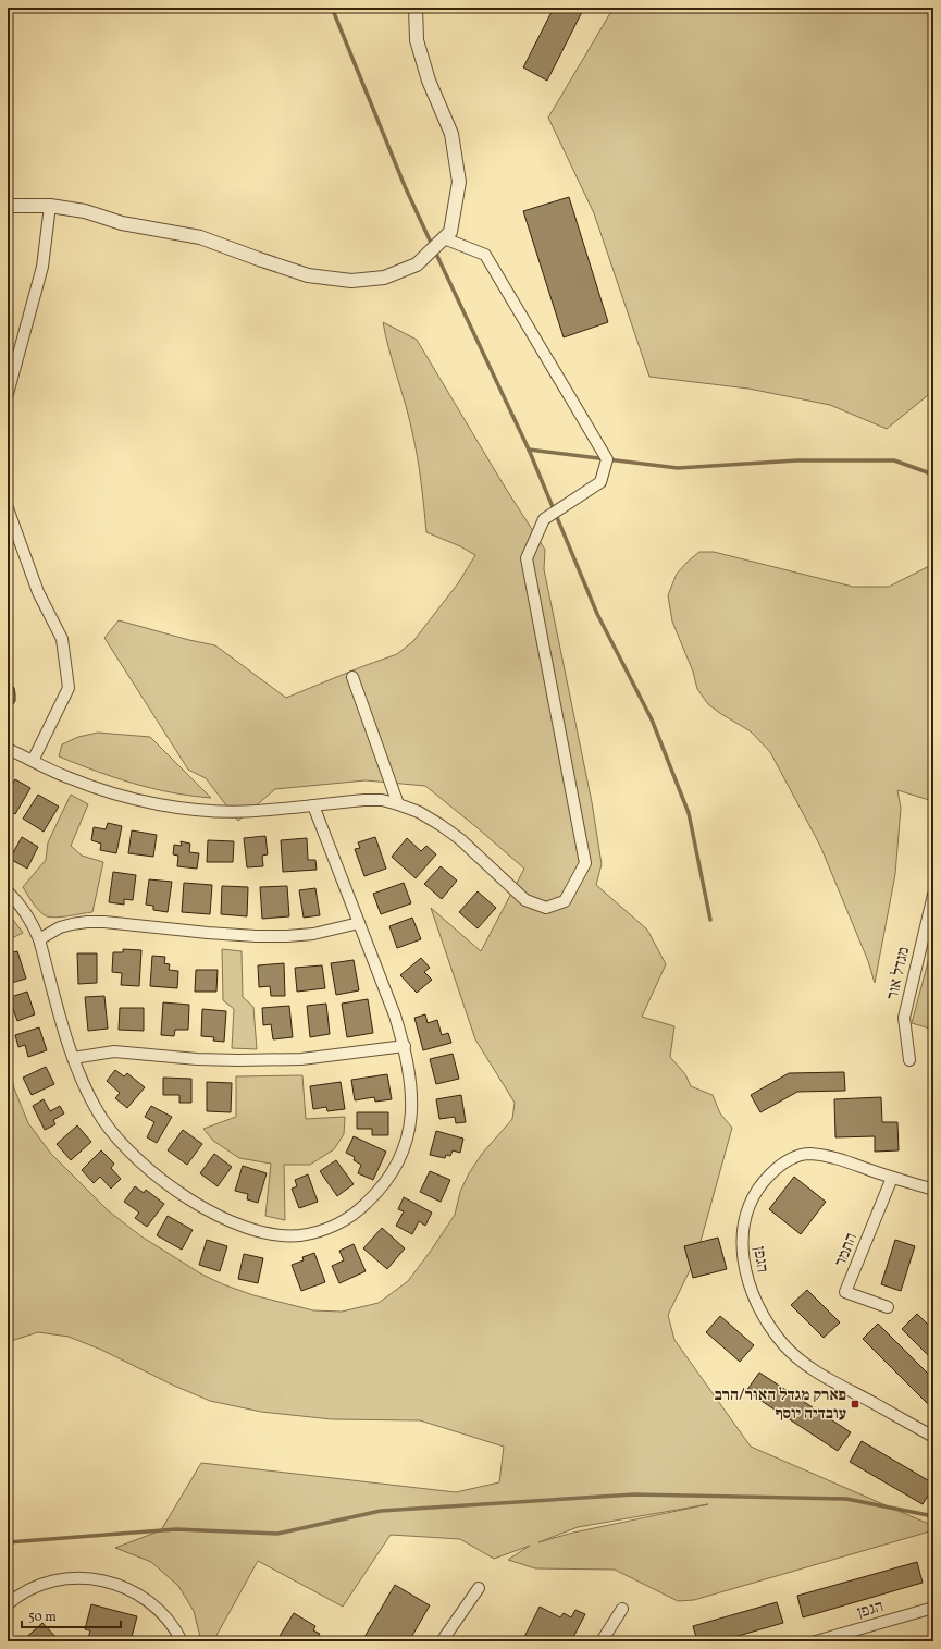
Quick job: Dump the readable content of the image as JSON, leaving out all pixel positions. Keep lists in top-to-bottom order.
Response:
{
  "streets": {
    "street": ["מגדל אור", "התמר", "הגפן"]
  },
  "crossings": [
    ["התמר", "הגפן"]
  ],
  "places": {
    "transit": ["פארק מגדל האור/הרב עובדיה יוסף"]
  },
  "scale_bar": "50 m"
}
